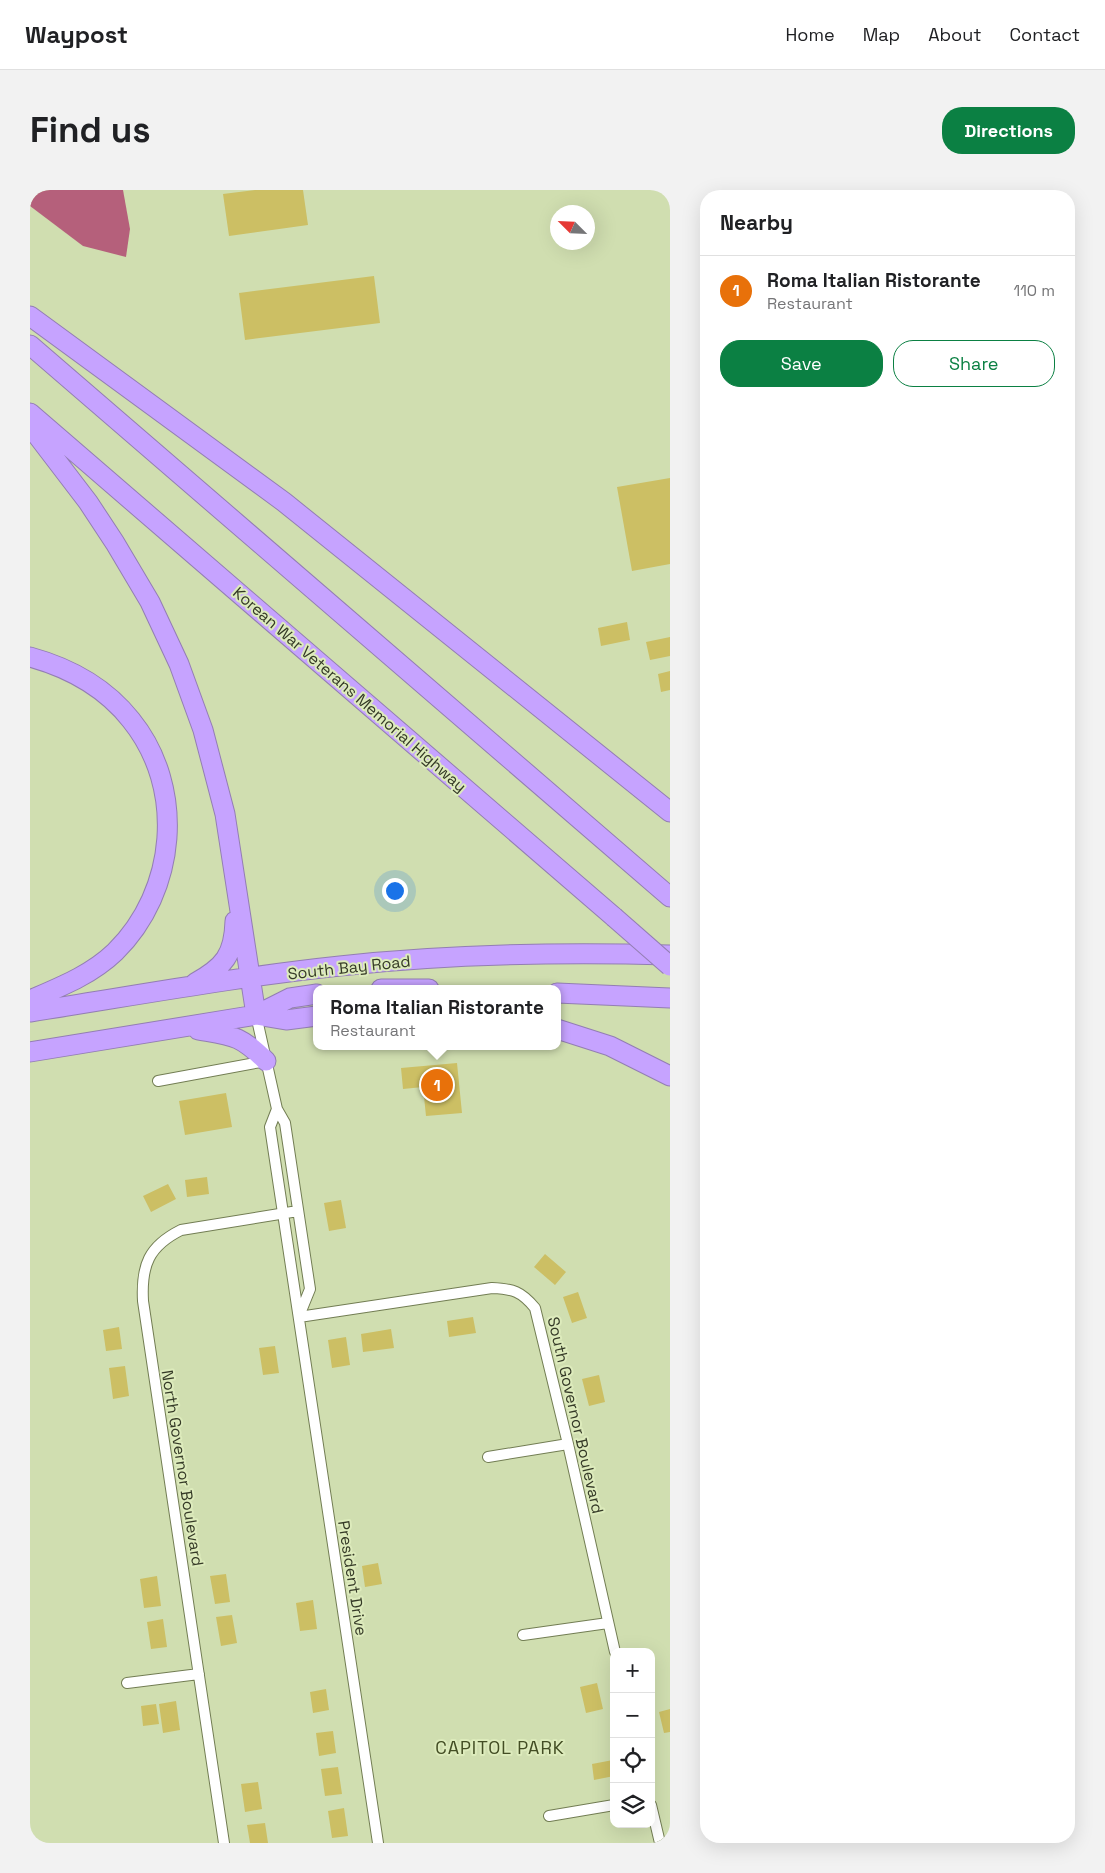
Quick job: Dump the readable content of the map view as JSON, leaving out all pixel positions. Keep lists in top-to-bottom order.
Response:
{
  "streets": {
    "highway": ["Korean War Veterans Memorial Highway", "South Bay Road"],
    "street": ["South Governor Boulevard", "North Governor Boulevard", "President Drive"]
  },
  "crossings": [
    ["South Bay Road", "President Drive"],
    ["South Governor Boulevard", "President Drive"],
    ["North Governor Boulevard", "President Drive"]
  ],
  "districts": ["CAPITOL PARK"],
  "north": "top left",
  "page": {
    "header": "Waypost",
    "nav": [
      "Home",
      "Map",
      "About",
      "Contact"
    ],
    "buttons": [
      "Directions",
      ["Save", "Share"]
    ],
    "title": "Find us",
    "heading": "Nearby",
    "list": [
      {
        "mark": "1",
        "name": "Roma Italian Ristorante",
        "note": "Restaurant",
        "value": "110 m"
      }
    ],
    "popup": ["Roma Italian Ristorante", "Restaurant"],
    "pins": "1",
    "map_buttons": ["+", "−"]
  }
}
